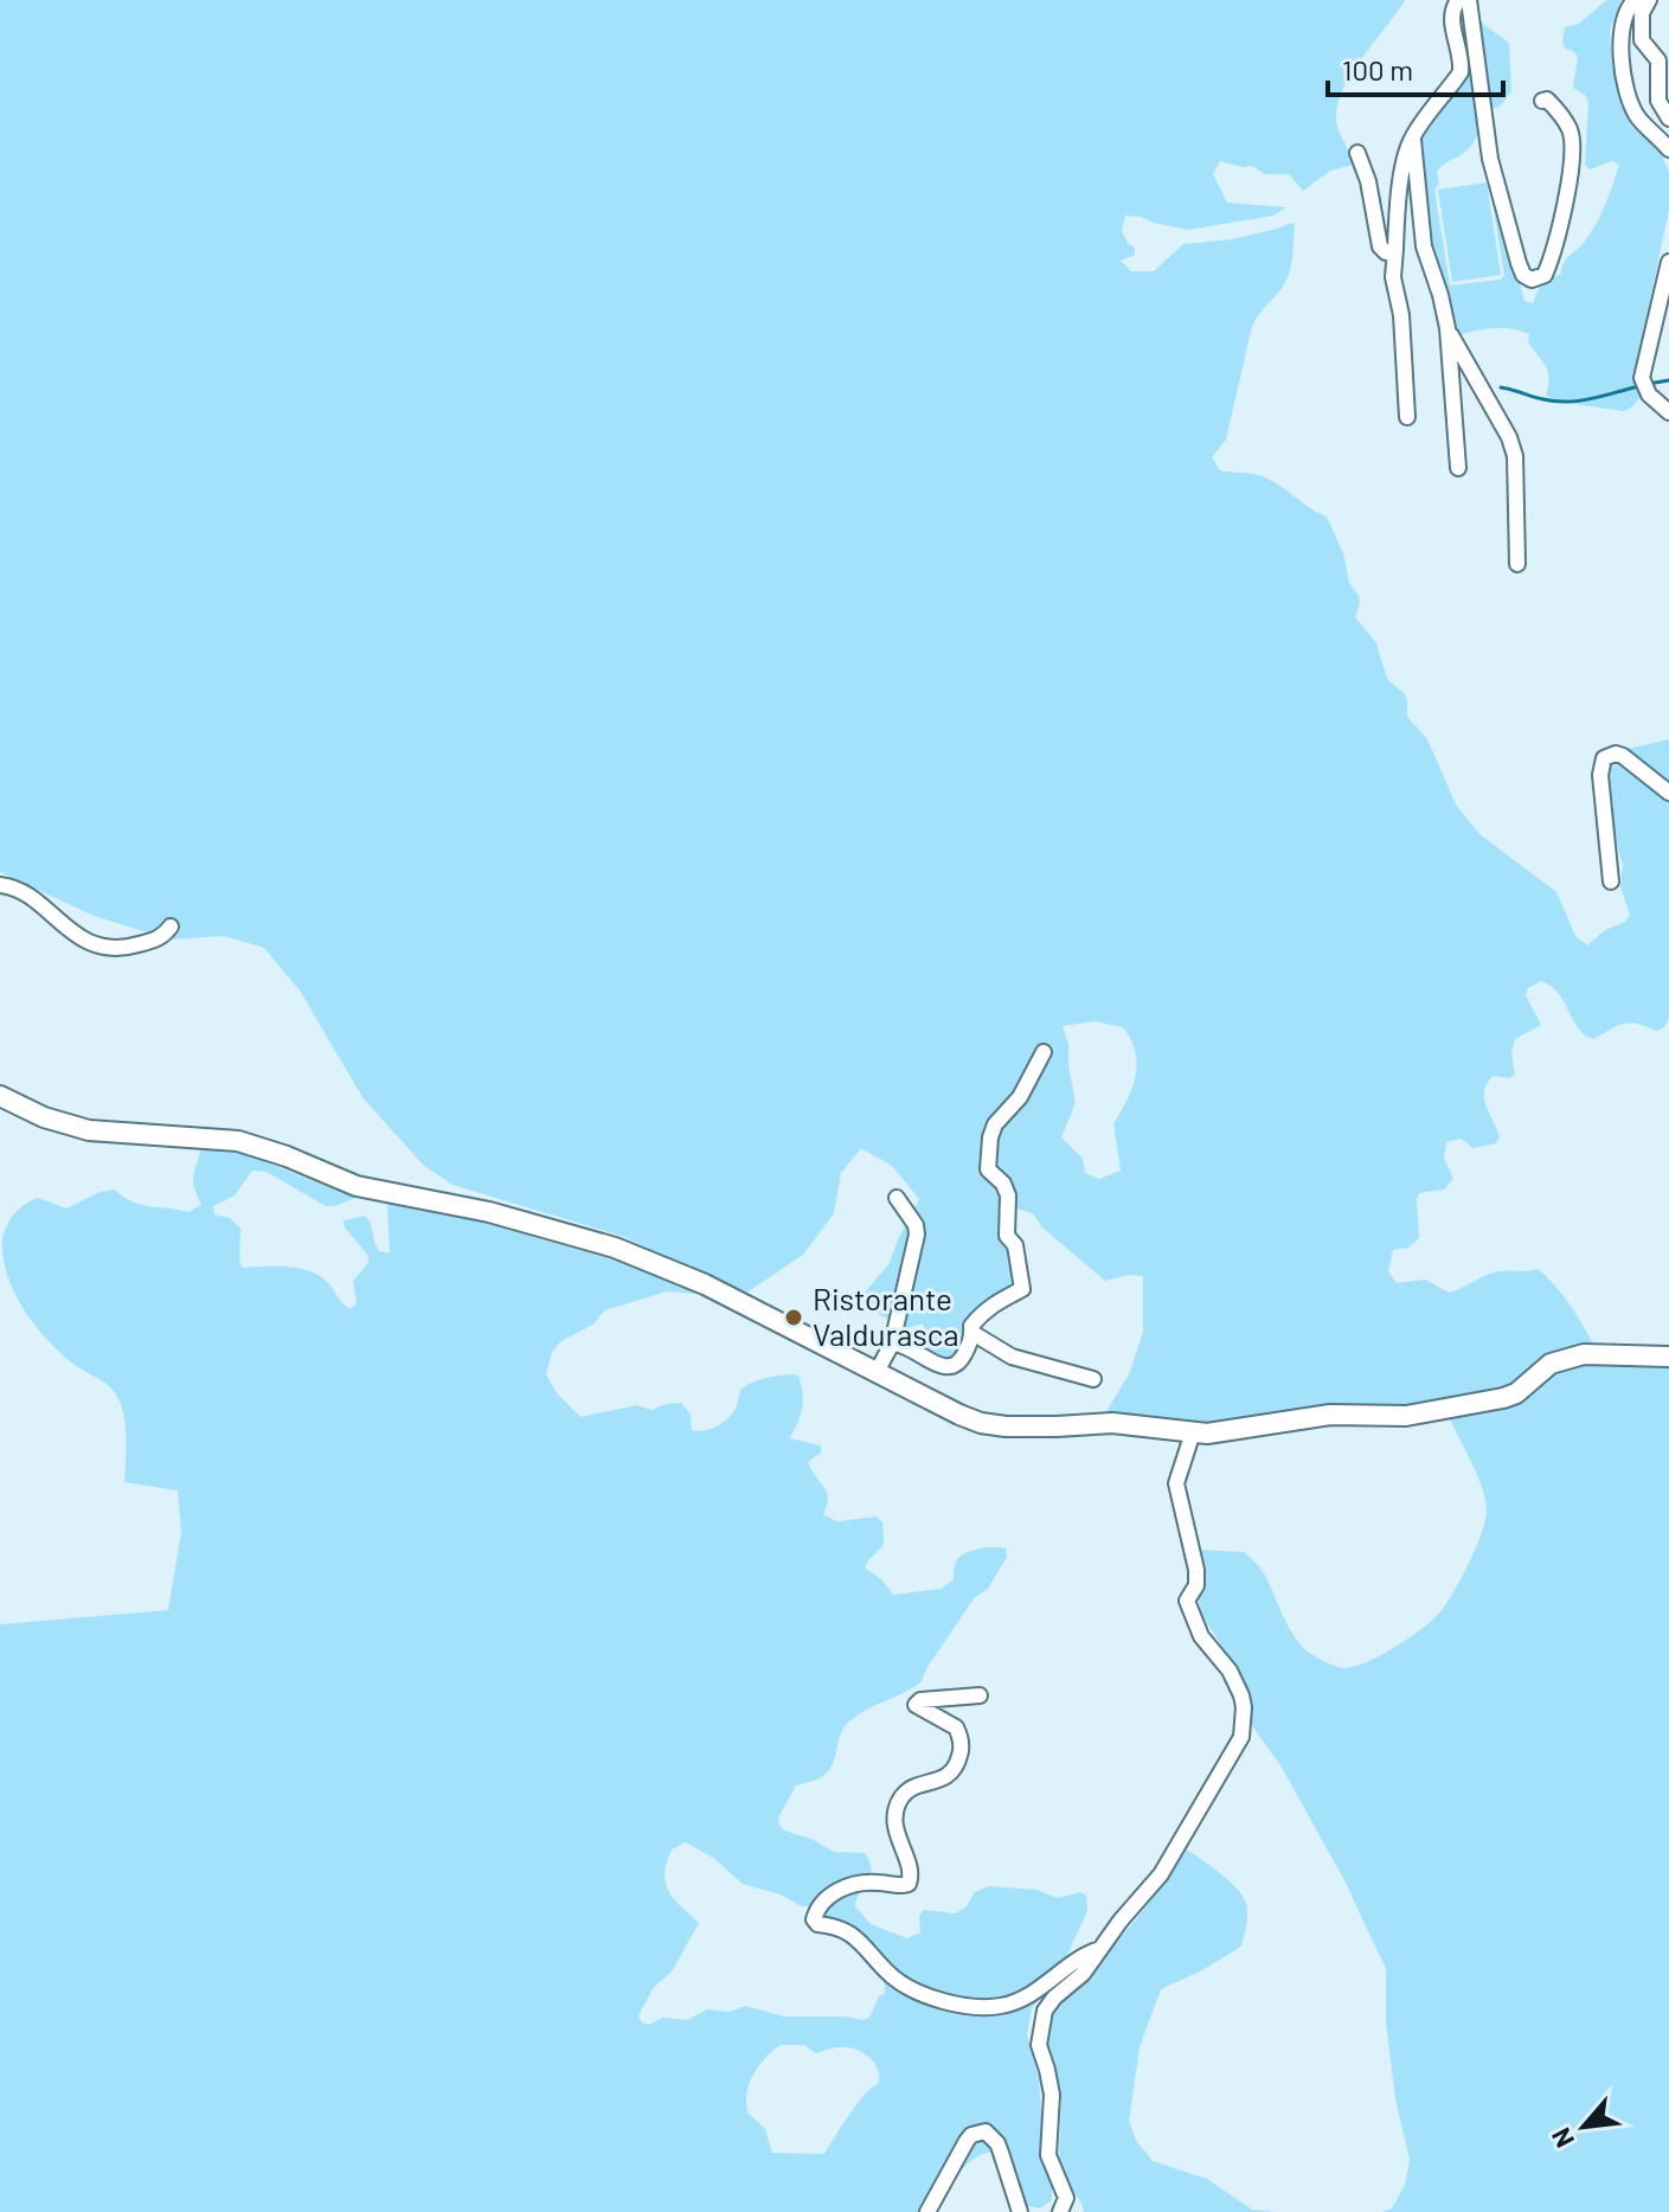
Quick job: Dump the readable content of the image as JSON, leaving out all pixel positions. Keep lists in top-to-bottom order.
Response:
{
  "places": ["Ristorante Valdurasca"],
  "scale_bar": "100 m",
  "north": "bottom left"
}
